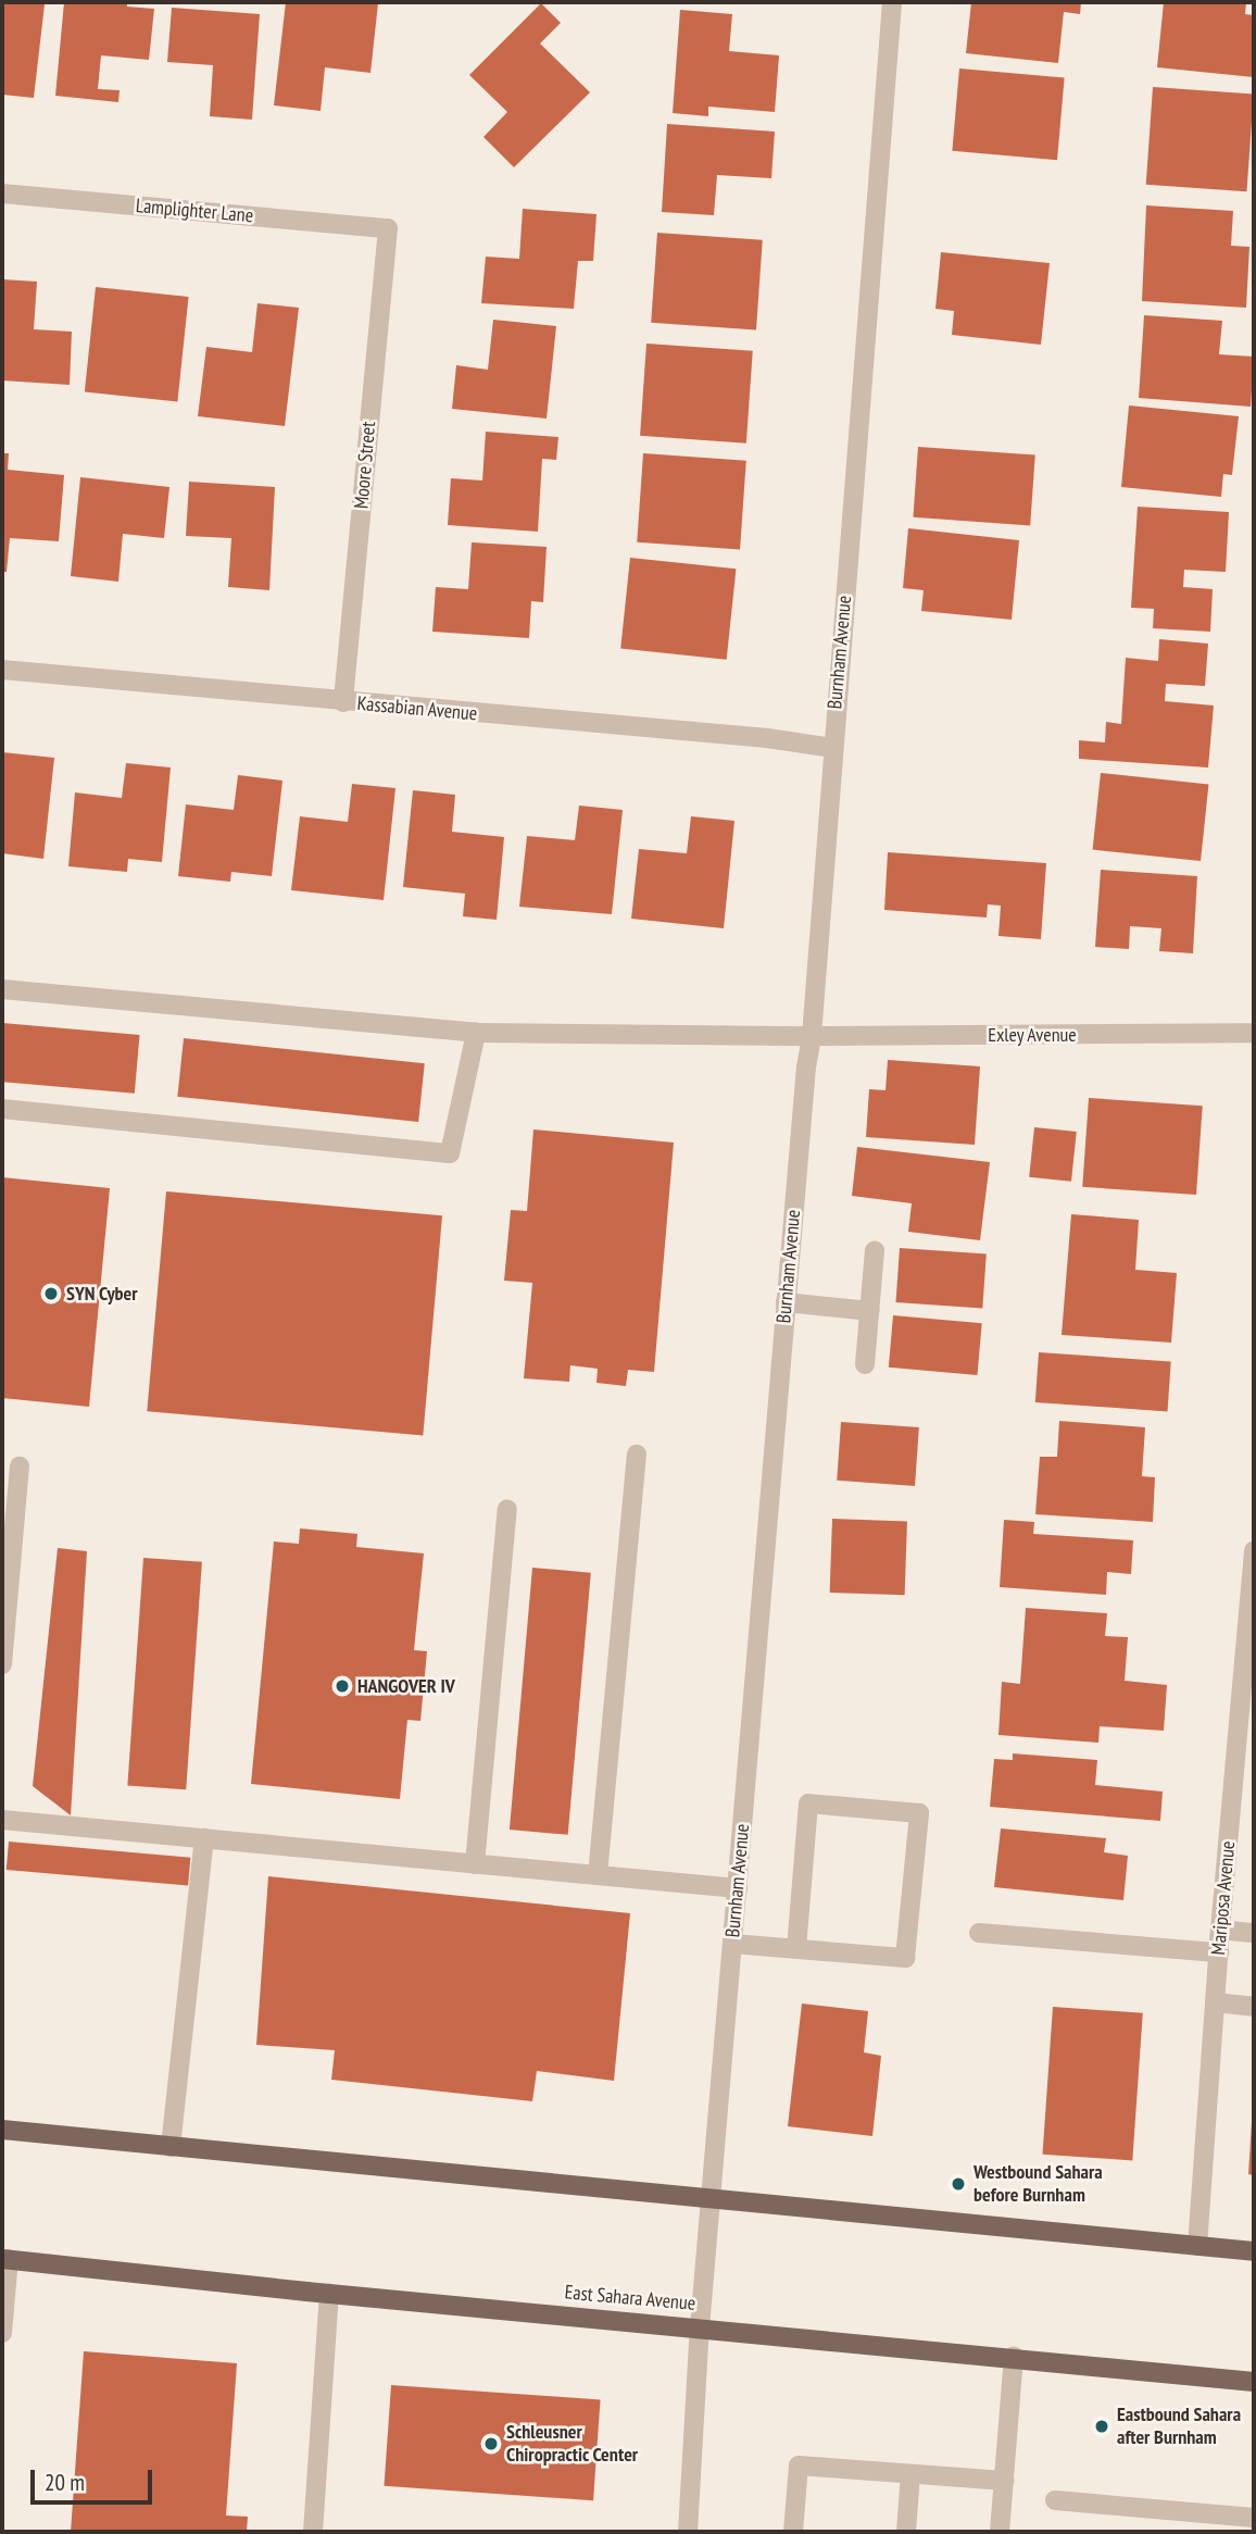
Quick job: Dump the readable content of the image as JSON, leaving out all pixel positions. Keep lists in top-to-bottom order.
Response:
{
  "streets": {
    "main road": ["East Sahara Avenue"],
    "street": [
      "Lamplighter Lane",
      "Moore Street",
      "Burnham Avenue",
      "Kassabian Avenue",
      "Exley Avenue",
      "Mariposa Avenue"
    ]
  },
  "crossings": [
    ["Lamplighter Lane", "Moore Street"],
    ["Moore Street", "Kassabian Avenue"],
    ["Burnham Avenue", "Kassabian Avenue"],
    ["Burnham Avenue", "Exley Avenue"],
    ["Burnham Avenue", "East Sahara Avenue"]
  ],
  "places": [
    "SYN Cyber",
    "HANGOVER IV",
    "Westbound Sahara before Burnham",
    "Eastbound Sahara after Burnham",
    "Schleusner Chiropractic Center"
  ],
  "scale_bar": "20 m"
}
